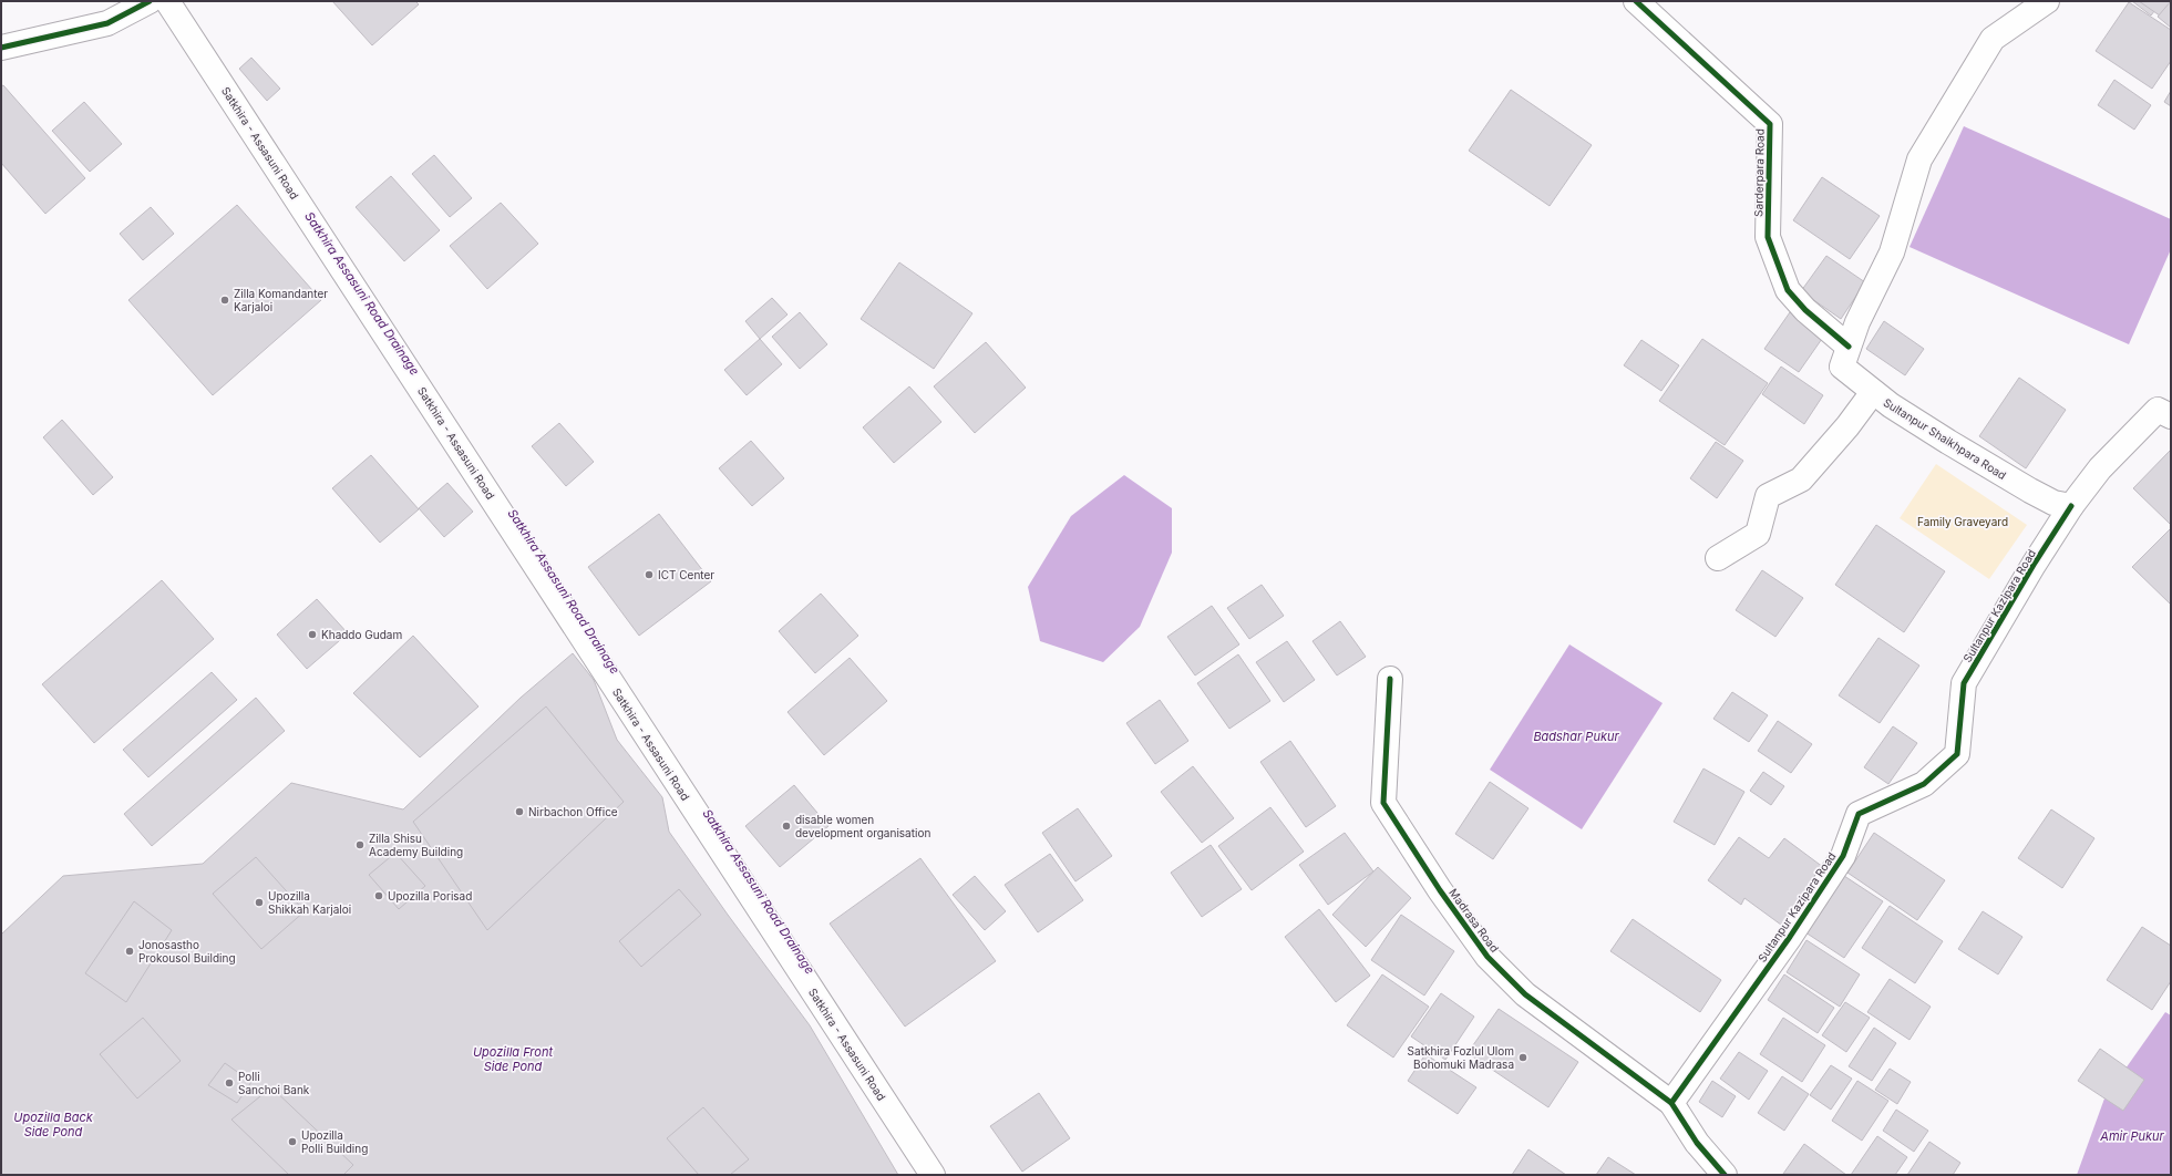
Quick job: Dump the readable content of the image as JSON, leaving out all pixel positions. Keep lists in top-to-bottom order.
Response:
{
  "streets": {
    "main road": [
      "Satkhira - Assasuni Road",
      "Sarderpara Road",
      "Sultanpur Shaikhpara Road",
      "Sultanpur Kazipara Road",
      "Madrasa Road"
    ]
  },
  "crossings": [
    ["Sarderpara Road", "Sultanpur Shaikhpara Road"],
    ["Sultanpur Shaikhpara Road", "Sultanpur Kazipara Road"],
    ["Sultanpur Kazipara Road", "Madrasa Road"]
  ],
  "water": [
    "Satkhira Assasuni Road Drainage",
    "Badshar Pukur",
    "Upozilla Front Side Pond",
    "Upozilla Back Side Pond",
    "Amir Pukur"
  ],
  "parks": ["Family Graveyard"],
  "places": [
    "Zilla Komandanter Karjaloi",
    "ICT Center",
    "Khaddo Gudam",
    "Nirbachon Office",
    "disable women development organisation",
    "Zilla Shisu Academy Building",
    "Upozilla Porisad",
    "Upozilla Shikkah Karjaloi",
    "Jonosastho Prokousol Building",
    "Satkhira Fozlul Ulom Bohomuki Madrasa",
    "Polli Sanchoi Bank",
    "Upozilla Polli Building"
  ]
}
